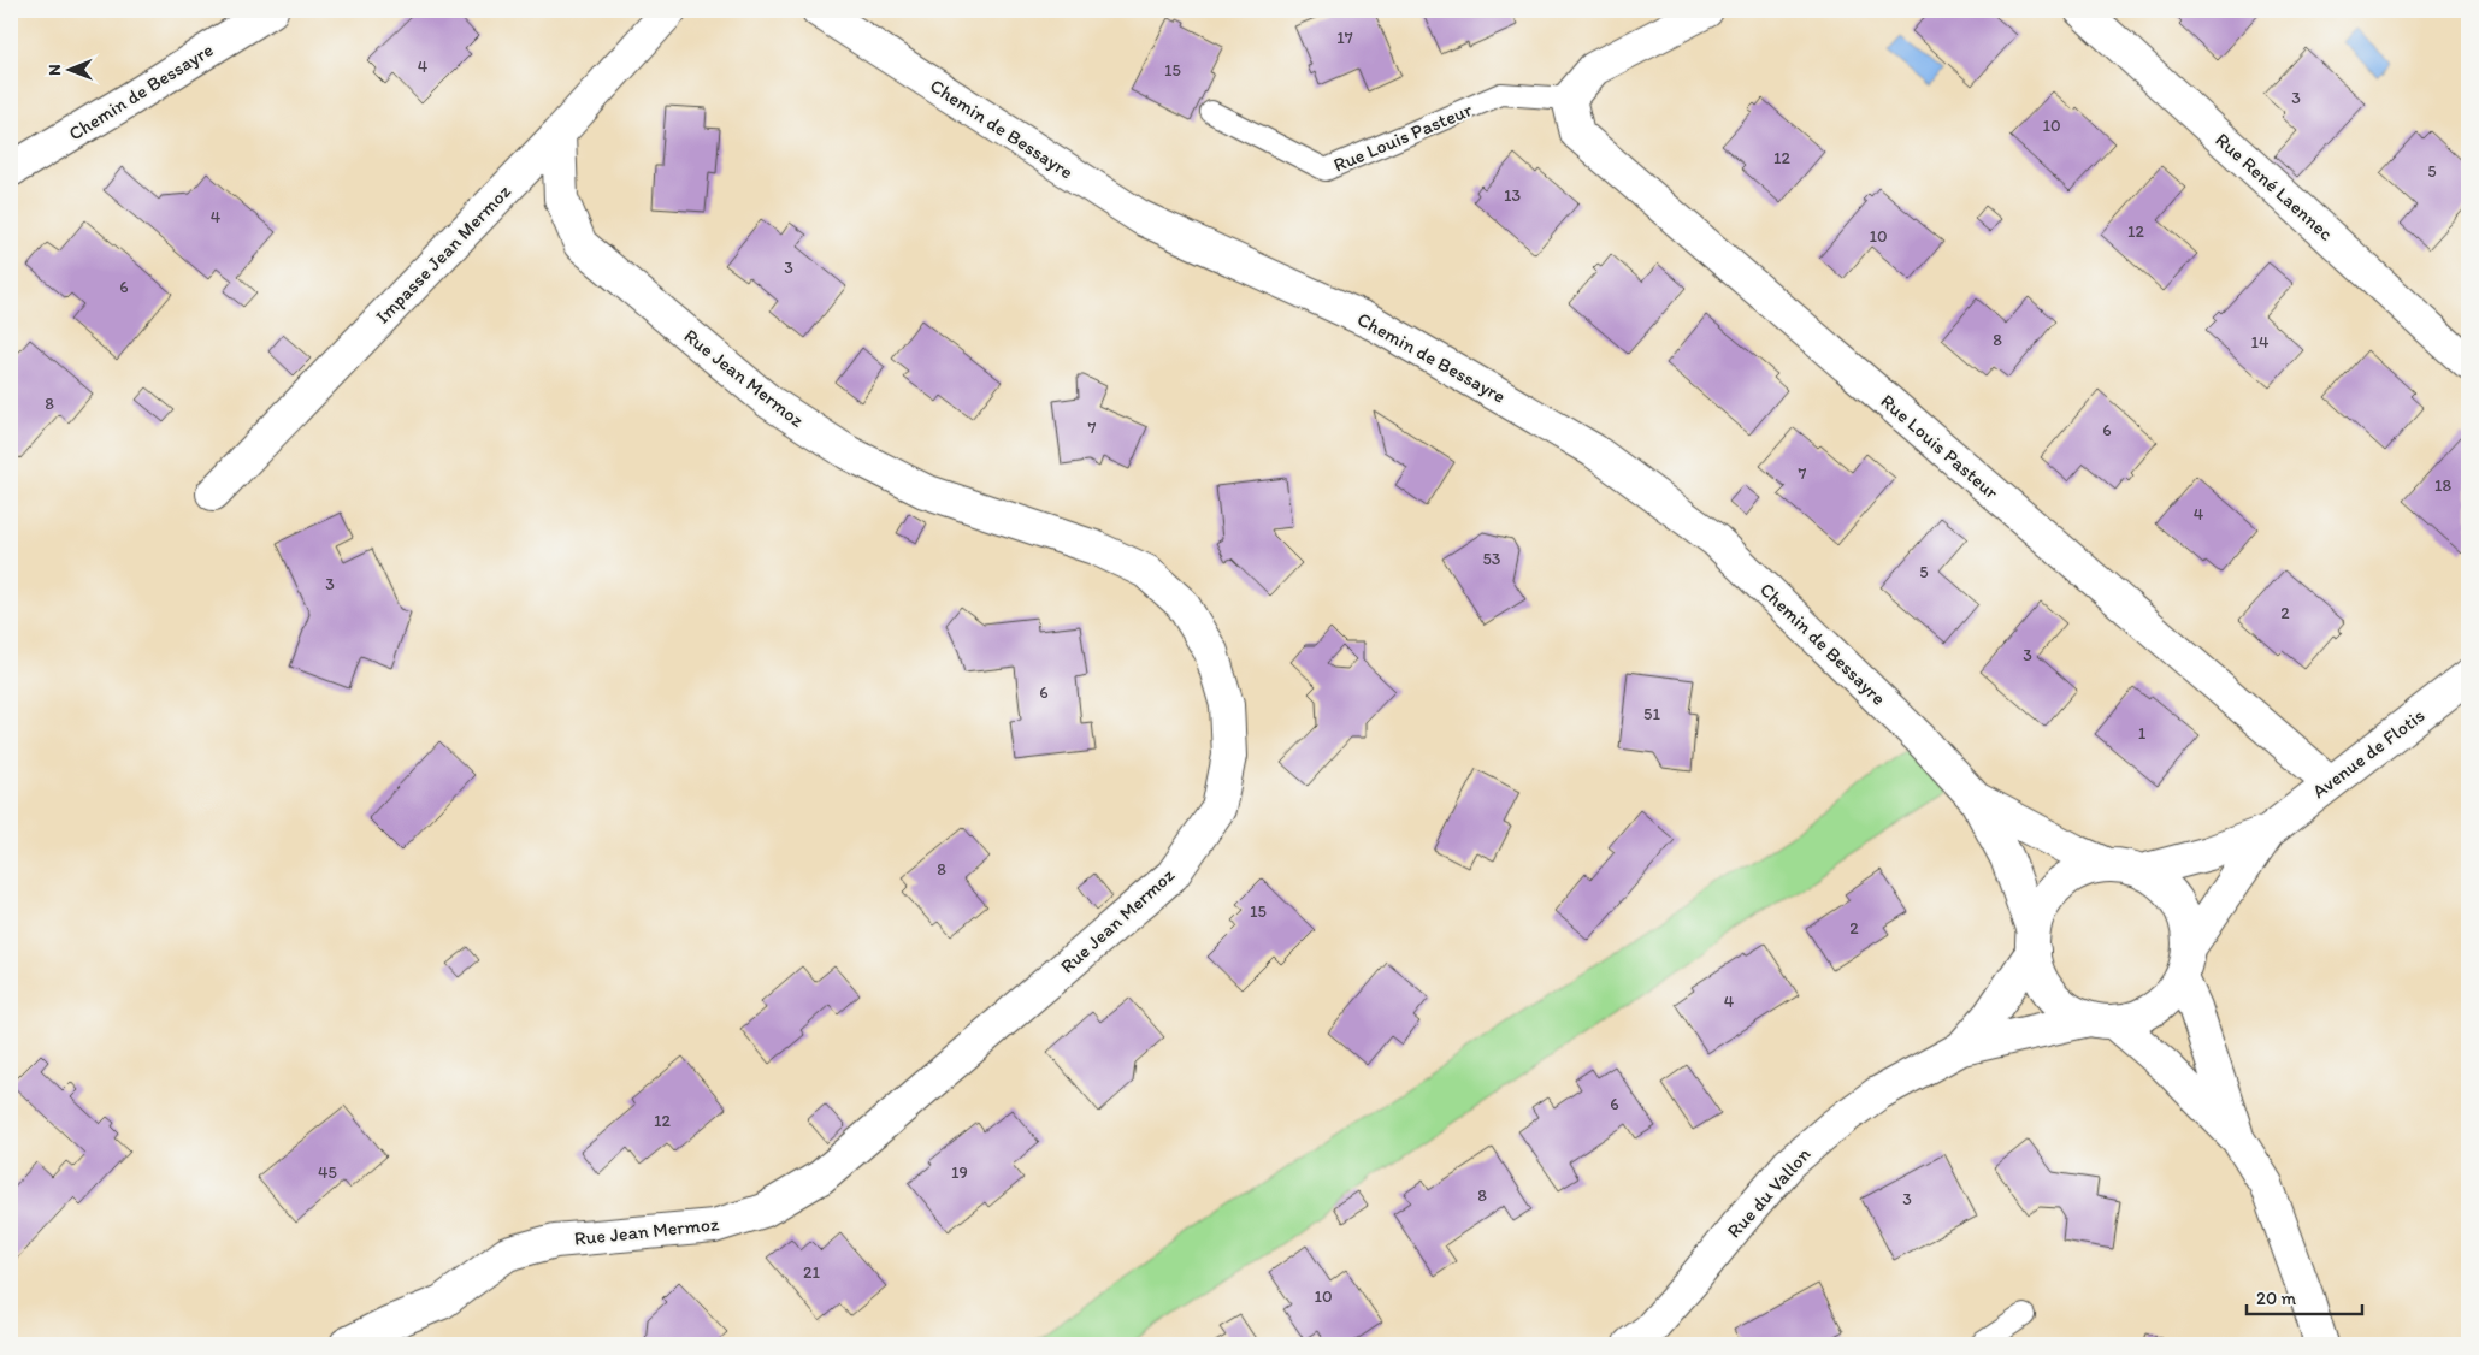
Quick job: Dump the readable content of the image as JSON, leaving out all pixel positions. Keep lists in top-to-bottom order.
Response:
{
  "streets": {
    "street": [
      "Chemin de Bessayre",
      "Rue Louis Pasteur",
      "Rue René Laennec",
      "Impasse Jean Mermoz",
      "Rue Jean Mermoz",
      "Avenue de Flotis",
      "Rue du Vallon"
    ]
  },
  "crossings": [
    ["Chemin de Bessayre", "Avenue de Flotis"],
    ["Chemin de Bessayre", "Rue du Vallon"],
    ["Rue Louis Pasteur", "Avenue de Flotis"],
    ["Impasse Jean Mermoz", "Rue Jean Mermoz"],
    ["Avenue de Flotis", "Rue du Vallon"]
  ],
  "house_numbers": [
    "17",
    "4",
    "15",
    "3",
    "10",
    "12",
    "5",
    "13",
    "4",
    "12",
    "10",
    "3",
    "6",
    "8",
    "14",
    "8",
    "7",
    "6",
    "7",
    "18",
    "4",
    "53",
    "5",
    "3",
    "2",
    "3",
    "6",
    "51",
    "1",
    "8",
    "15",
    "2",
    "4",
    "6",
    "12",
    "45",
    "19",
    "8",
    "3",
    "21",
    "10"
  ],
  "scale_bar": "20 m",
  "north": "left"
}
